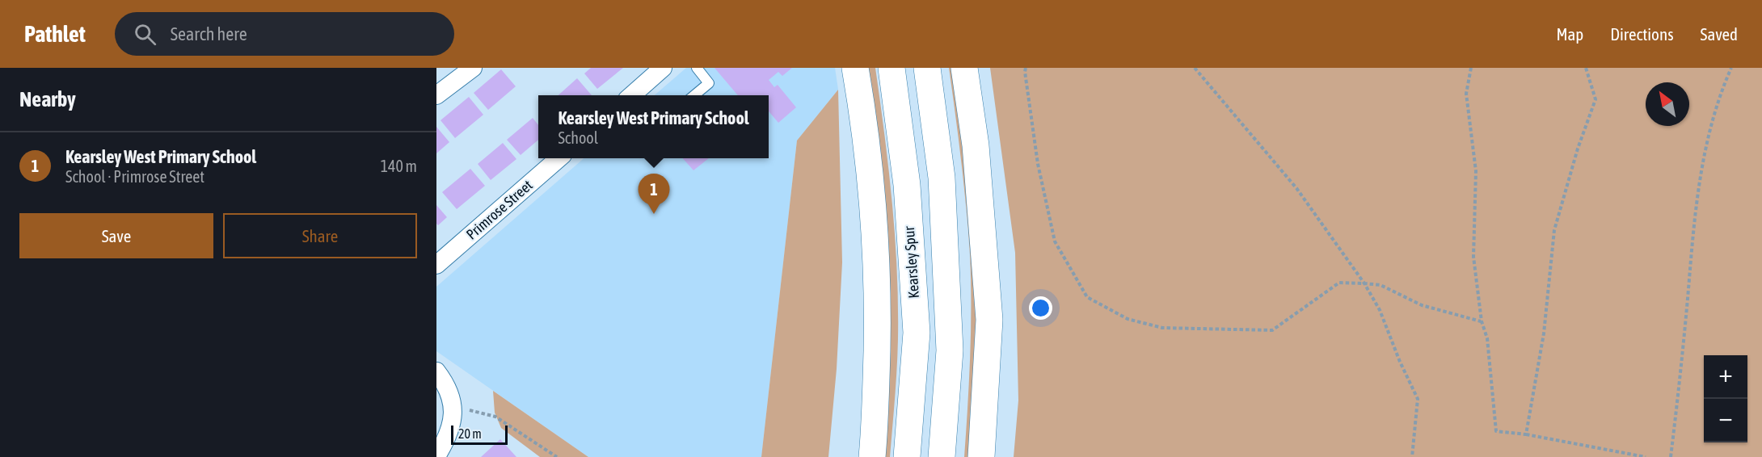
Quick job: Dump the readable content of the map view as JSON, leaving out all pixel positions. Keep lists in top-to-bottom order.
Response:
{
  "streets": {
    "highway": ["Kearsley Spur"],
    "street": ["Primrose Street"]
  },
  "scale_bar": "20 m",
  "north": "top left",
  "page": {
    "header": "Pathlet",
    "search": "Search here",
    "nav": ["Map", "Directions", "Saved"],
    "heading": "Nearby",
    "popup": ["Kearsley West Primary School", "School"],
    "list": [
      {
        "mark": "1",
        "name": "Kearsley West Primary School",
        "note": "School · Primrose Street",
        "value": "140 m"
      }
    ],
    "pins": "1",
    "buttons": ["Save", "Share"],
    "map_buttons": ["+", "−"],
    "scale": "20 m"
  }
}
